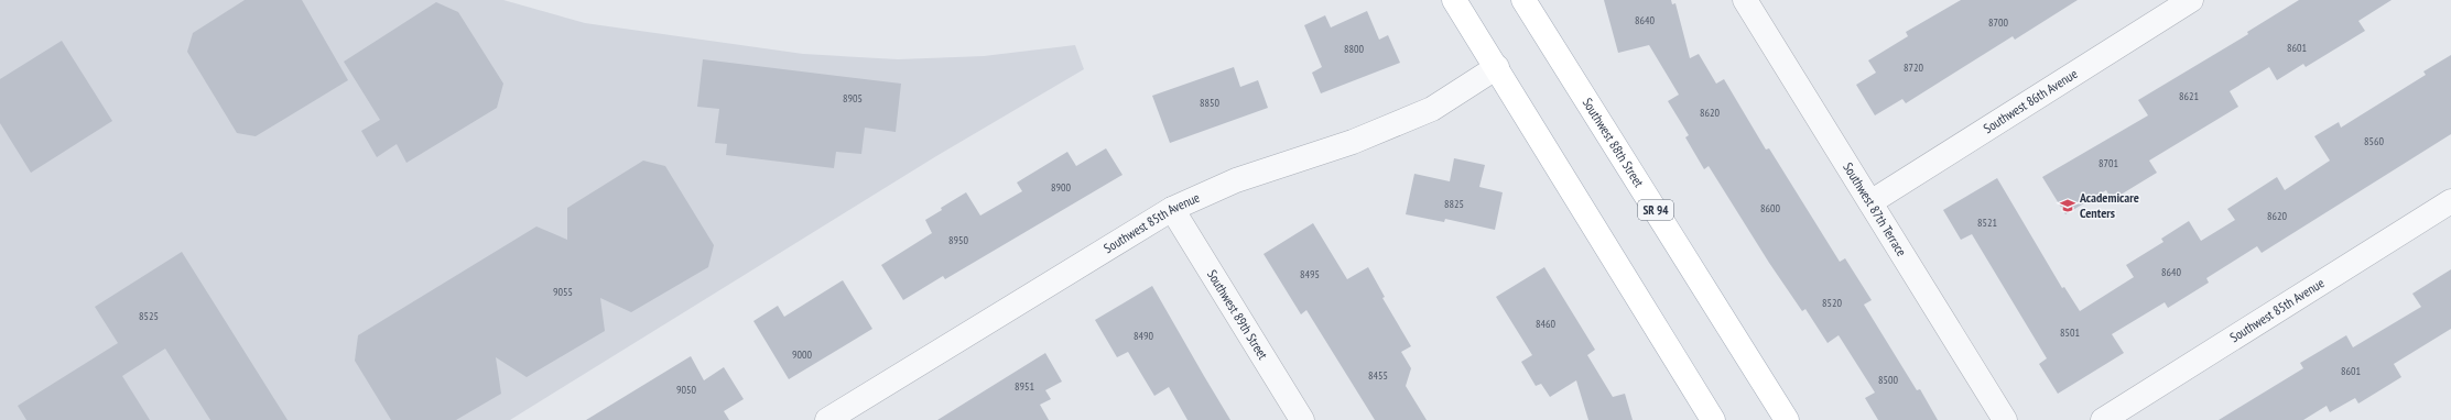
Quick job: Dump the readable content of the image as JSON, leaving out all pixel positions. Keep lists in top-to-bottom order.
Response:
{
  "streets": {
    "main road": ["Southwest 88th Street", "SR 94"],
    "street": [
      "Southwest 86th Avenue",
      "Southwest 87th Terrace",
      "Southwest 85th Avenue",
      "Southwest 89th Street"
    ]
  },
  "crossings": [
    ["Southwest 86th Avenue", "Southwest 87th Terrace"],
    ["Southwest 85th Avenue", "Southwest 89th Street"]
  ],
  "places": {
    "school or university": ["Academicare Centers"]
  },
  "house_numbers": [
    "8640",
    "8700",
    "8601",
    "8800",
    "8720",
    "8621",
    "8905",
    "8850",
    "8620",
    "8560",
    "8701",
    "8900",
    "8825",
    "8600",
    "8620",
    "8521",
    "8950",
    "8640",
    "8495",
    "9055",
    "8520",
    "8525",
    "8460",
    "8501",
    "8490",
    "9000",
    "8601",
    "8455",
    "8500",
    "8951",
    "9050"
  ]
}
